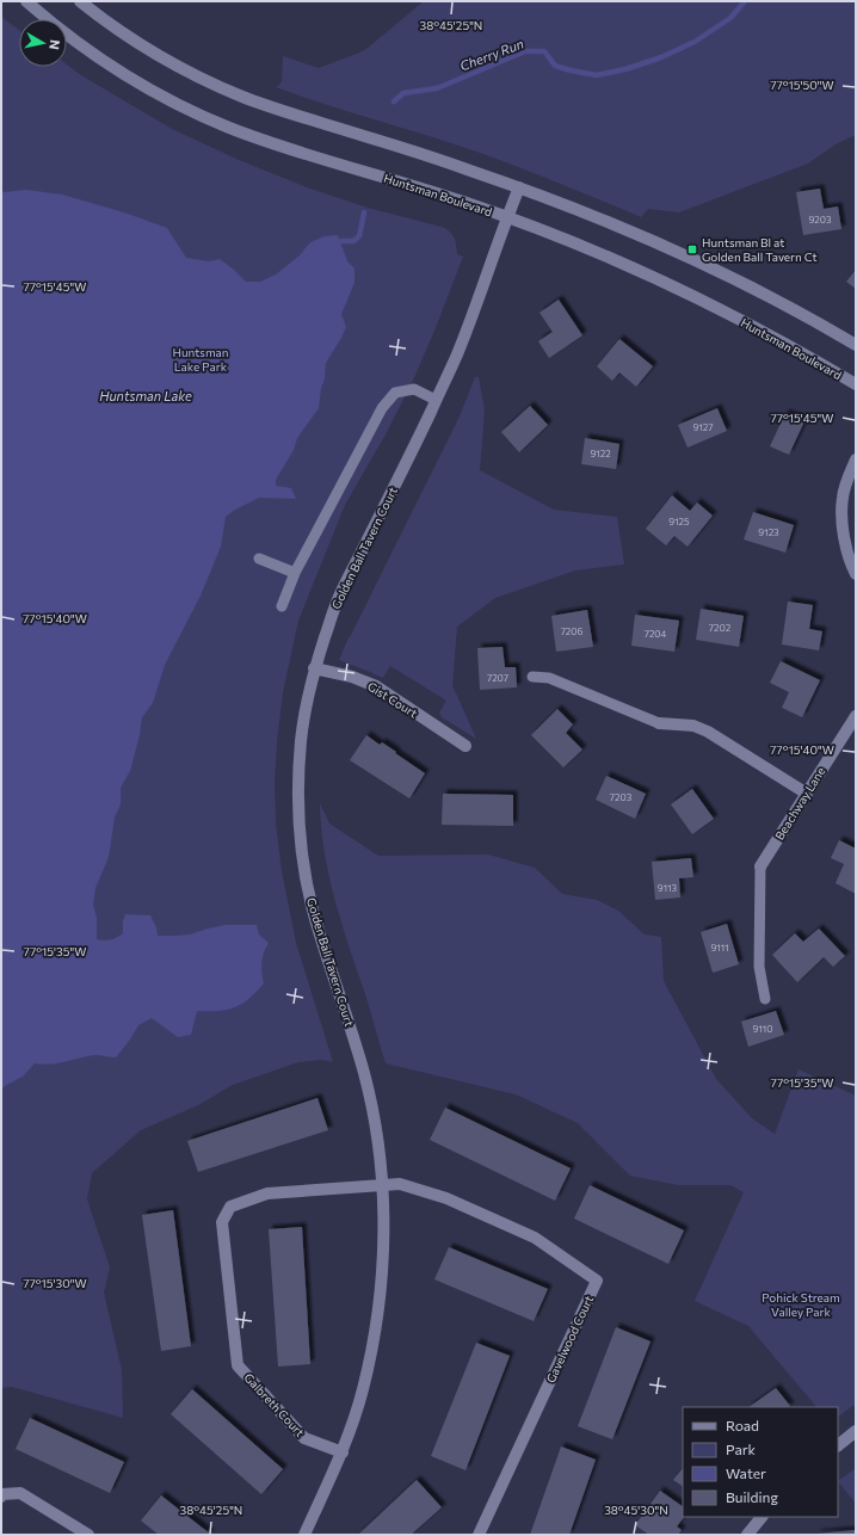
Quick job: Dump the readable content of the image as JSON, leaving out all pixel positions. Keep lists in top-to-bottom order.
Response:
{
  "streets": {
    "street": [
      "Huntsman Boulevard",
      "Golden Ball Tavern Court",
      "Gist Court",
      "Beachway Lane",
      "Gavelwood Court",
      "Galbreth Court"
    ]
  },
  "crossings": [
    ["Huntsman Boulevard", "Golden Ball Tavern Court"],
    ["Golden Ball Tavern Court", "Gist Court"],
    ["Golden Ball Tavern Court", "Gavelwood Court"],
    ["Golden Ball Tavern Court", "Galbreth Court"],
    ["Gavelwood Court", "Galbreth Court"]
  ],
  "water": ["Cherry Run", "Huntsman Lake"],
  "parks": ["Huntsman Lake Park", "Pohick Stream Valley Park"],
  "places": {
    "transit": ["Huntsman Bl at Golden Ball Tavern Ct"]
  },
  "house_numbers": [
    "9203",
    "9127",
    "9122",
    "9125",
    "9123",
    "7202",
    "7206",
    "7204",
    "7207",
    "7203",
    "9113",
    "9111",
    "9110"
  ],
  "legend": [
    "Road",
    "Park",
    "Water",
    "Building"
  ],
  "north": "right",
  "coordinates": [
    "38°45'25\"N",
    "77°15'50\"W",
    "77°15'45\"W",
    "77°15'40\"W",
    "77°15'35\"W",
    "77°15'30\"W",
    "38°45'30\"N"
  ]
}
